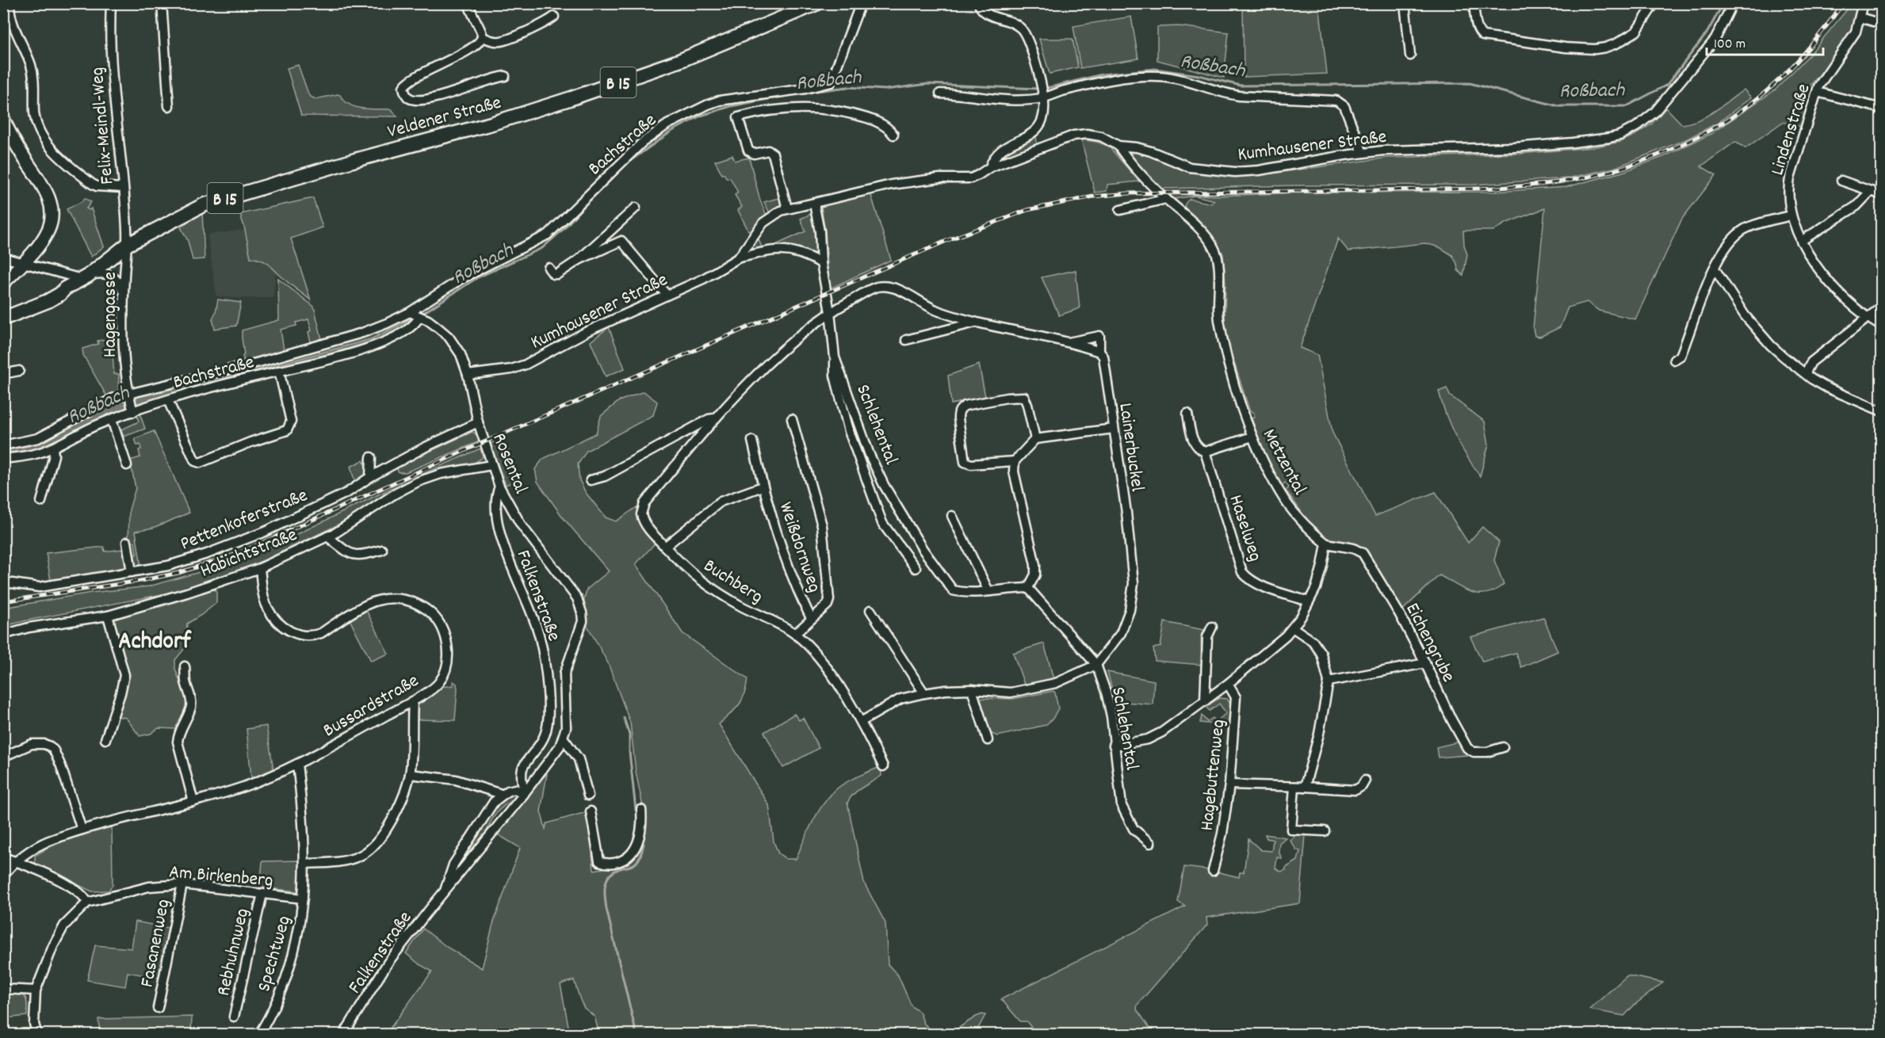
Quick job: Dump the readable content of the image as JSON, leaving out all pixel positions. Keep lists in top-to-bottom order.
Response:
{
  "streets": {
    "main road": ["B 15", "Veldener Straße"],
    "street": [
      "Felix-Meindl-Weg",
      "Lindenstraße",
      "Bachstraße",
      "Kumhausener Straße",
      "Hagengasse",
      "Schlehental",
      "Lainerbuckel",
      "Metzental",
      "Rosental",
      "Pettenkoferstraße",
      "Haselweg",
      "Weißdornweg",
      "Habichtstraße",
      "Buchberg",
      "Falkenstraße",
      "Eichengrube",
      "Bussardstraße",
      "Hagebuttenweg",
      "Am Birkenberg",
      "Fasanenweg",
      "Rebhuhnweg",
      "Spechtweg"
    ]
  },
  "crossings": [
    ["Veldener Straße", "Felix-Meindl-Weg"],
    ["Veldener Straße", "Hagengasse"],
    ["Felix-Meindl-Weg", "Hagengasse"],
    ["Bachstraße", "Hagengasse"],
    ["Bachstraße", "Rosental"],
    ["Kumhausener Straße", "Schlehental"],
    ["Kumhausener Straße", "Metzental"],
    ["Kumhausener Straße", "Rosental"],
    ["Schlehental", "Lainerbuckel"],
    ["Schlehental", "Buchberg"],
    ["Metzental", "Eichengrube"],
    ["Rosental", "Pettenkoferstraße"],
    ["Rosental", "Habichtstraße"],
    ["Rosental", "Falkenstraße"],
    ["Weißdornweg", "Buchberg"],
    ["Habichtstraße", "Bussardstraße"],
    ["Bussardstraße", "Spechtweg"],
    ["Am Birkenberg", "Fasanenweg"],
    ["Am Birkenberg", "Rebhuhnweg"],
    ["Am Birkenberg", "Spechtweg"]
  ],
  "districts": ["Achdorf"],
  "water": ["Roßbach"],
  "scale_bar": "100 m"
}
